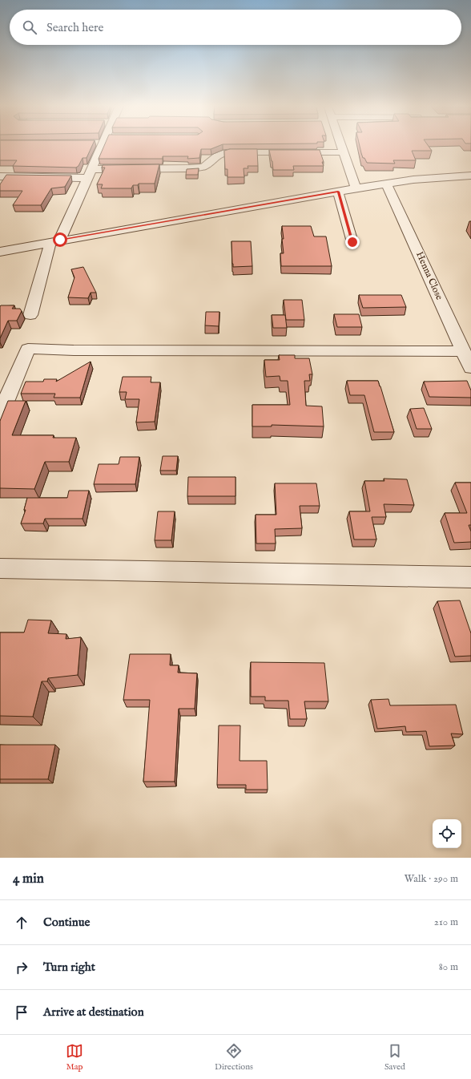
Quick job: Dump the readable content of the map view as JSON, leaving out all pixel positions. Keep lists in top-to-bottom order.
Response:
{
  "streets": {
    "street": ["Henna Close"]
  },
  "page": {
    "search": "Search here",
    "heading": ["4 min", "Walk · 290 m"],
    "list": [
      ["Continue", "210 m"],
      ["Turn right", "80 m"],
      "Arrive at destination"
    ],
    "nav": ["Map", "Directions", "Saved"]
  }
}
